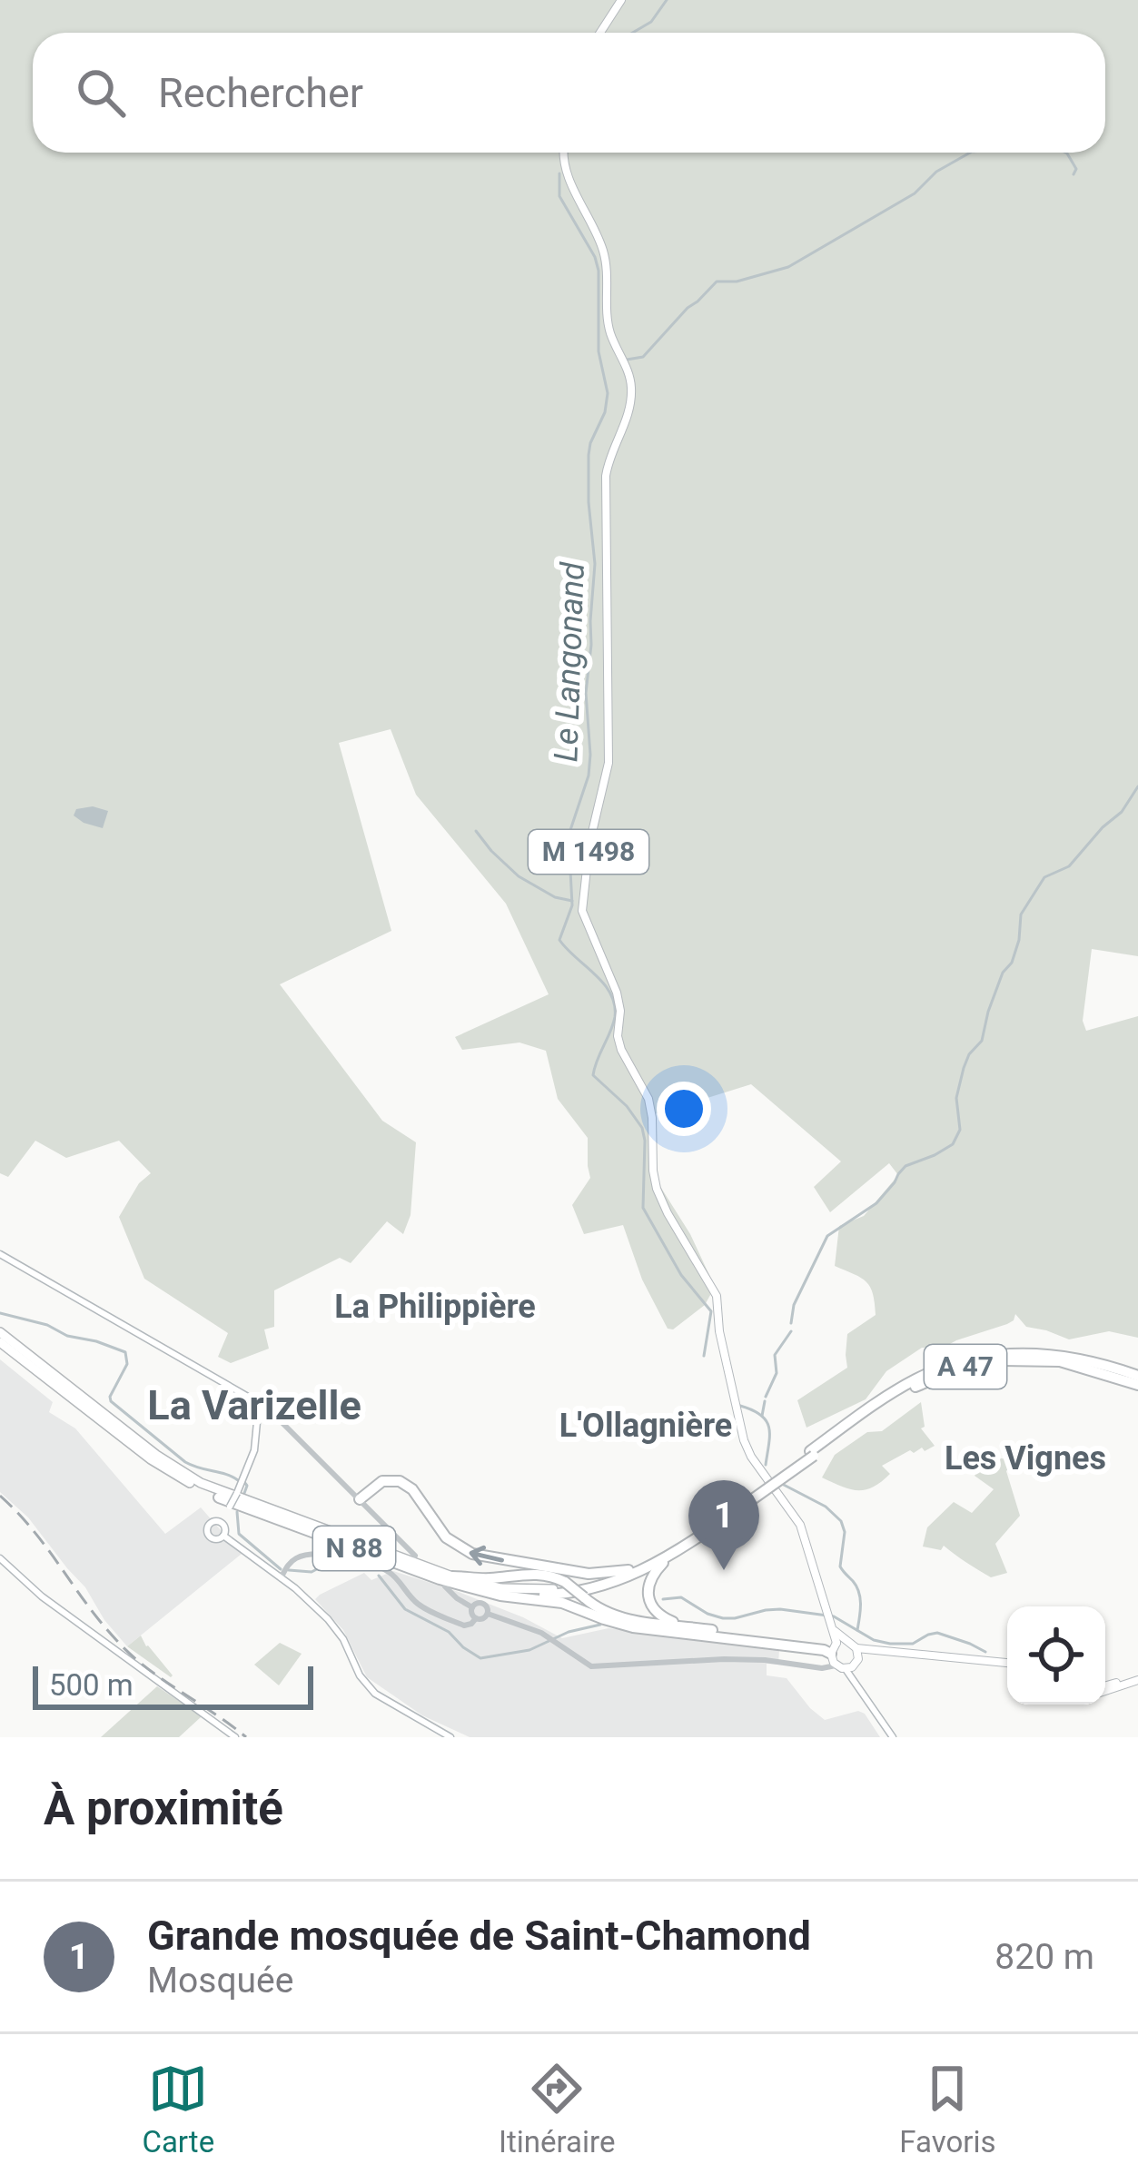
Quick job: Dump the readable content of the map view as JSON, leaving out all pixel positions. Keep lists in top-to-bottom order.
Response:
{
  "streets": {
    "highway": ["A 47", "N 88"],
    "main road": ["M 1498"]
  },
  "crossings": [
    ["M 1498", "N 88"],
    ["A 47", "N 88"]
  ],
  "districts": [
    "La Philippière",
    "La Varizelle",
    "L'Ollagnière",
    "Les Vignes"
  ],
  "water": ["Le Langonand"],
  "scale_bar": "500 m",
  "page": {
    "search": "Rechercher",
    "pins": "1",
    "scale": "500 m",
    "heading": "À proximité",
    "list": [
      {
        "mark": "1",
        "name": "Grande mosquée de Saint-Chamond",
        "note": "Mosquée",
        "value": "820 m"
      }
    ],
    "nav": ["Carte", "Itinéraire", "Favoris"]
  }
}
